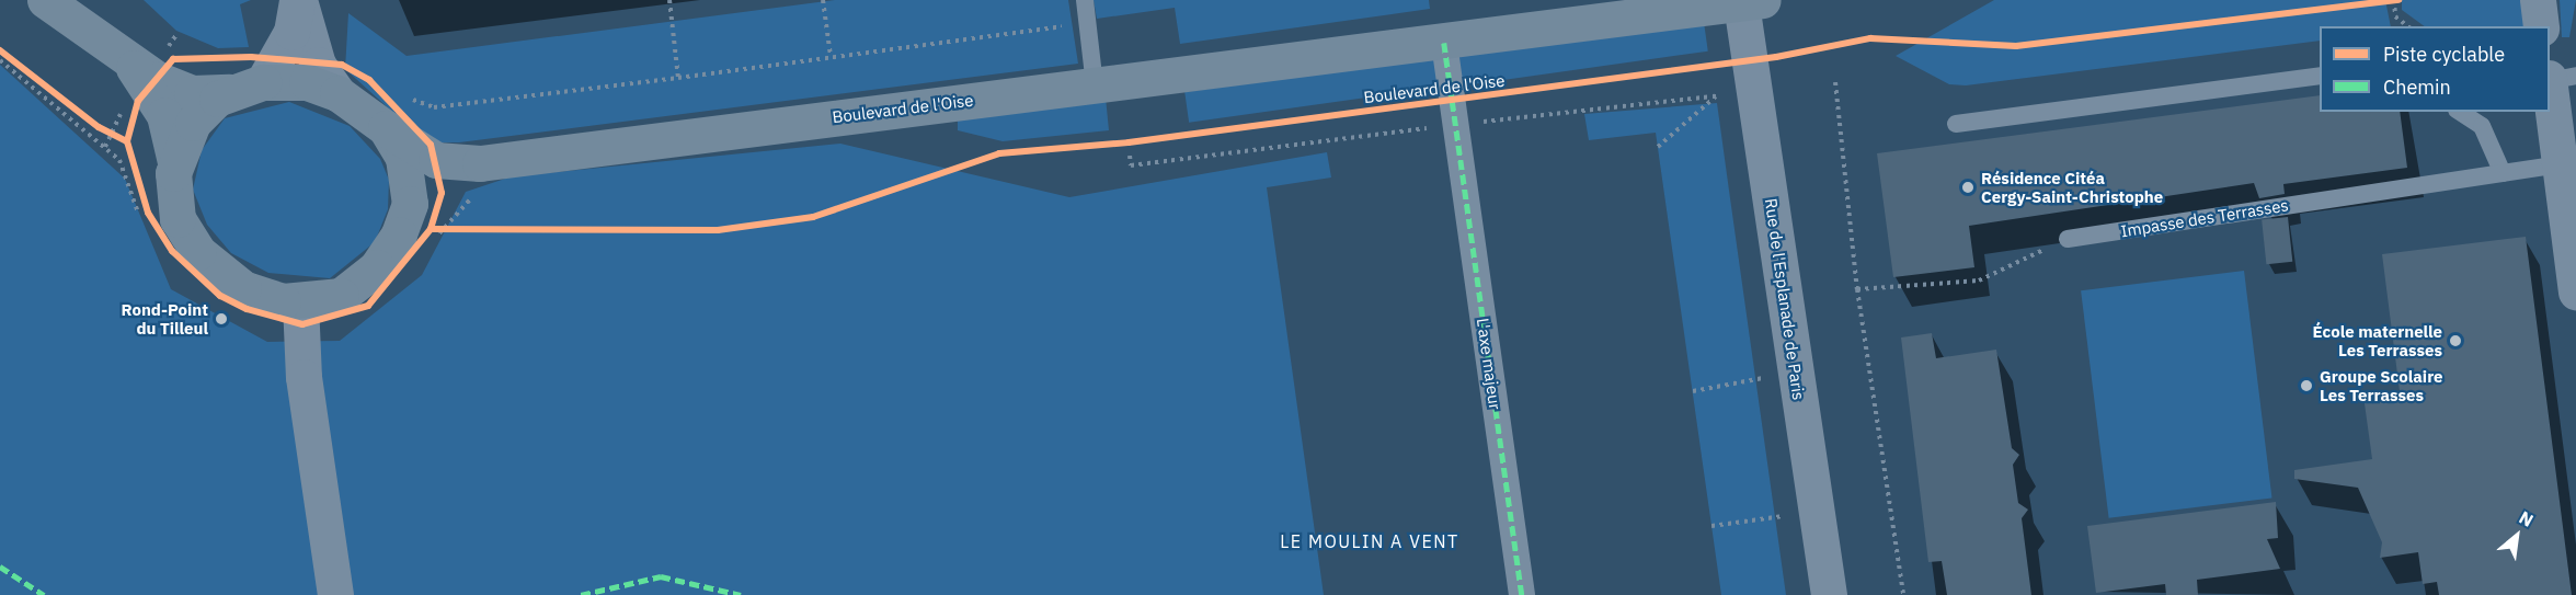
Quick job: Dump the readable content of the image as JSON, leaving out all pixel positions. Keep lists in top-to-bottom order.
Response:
{
  "streets": {
    "main road": ["Boulevard de l'Oise"],
    "street": ["Rue de l'Esplanade de Paris", "L'axe majeur"],
    "lane": ["Impasse des Terrasses"]
  },
  "crossings": [
    ["Boulevard de l'Oise", "Rue de l'Esplanade de Paris"],
    ["Boulevard de l'Oise", "L'axe majeur"]
  ],
  "districts": ["LE MOULIN A VENT"],
  "places": [
    "Résidence Citéa Cergy-Saint-Christophe",
    "Rond-Point du Tilleul",
    "École maternelle Les Terrasses",
    "Groupe Scolaire Les Terrasses"
  ],
  "legend": ["Piste cyclable", "Chemin"],
  "north": "top right"
}
